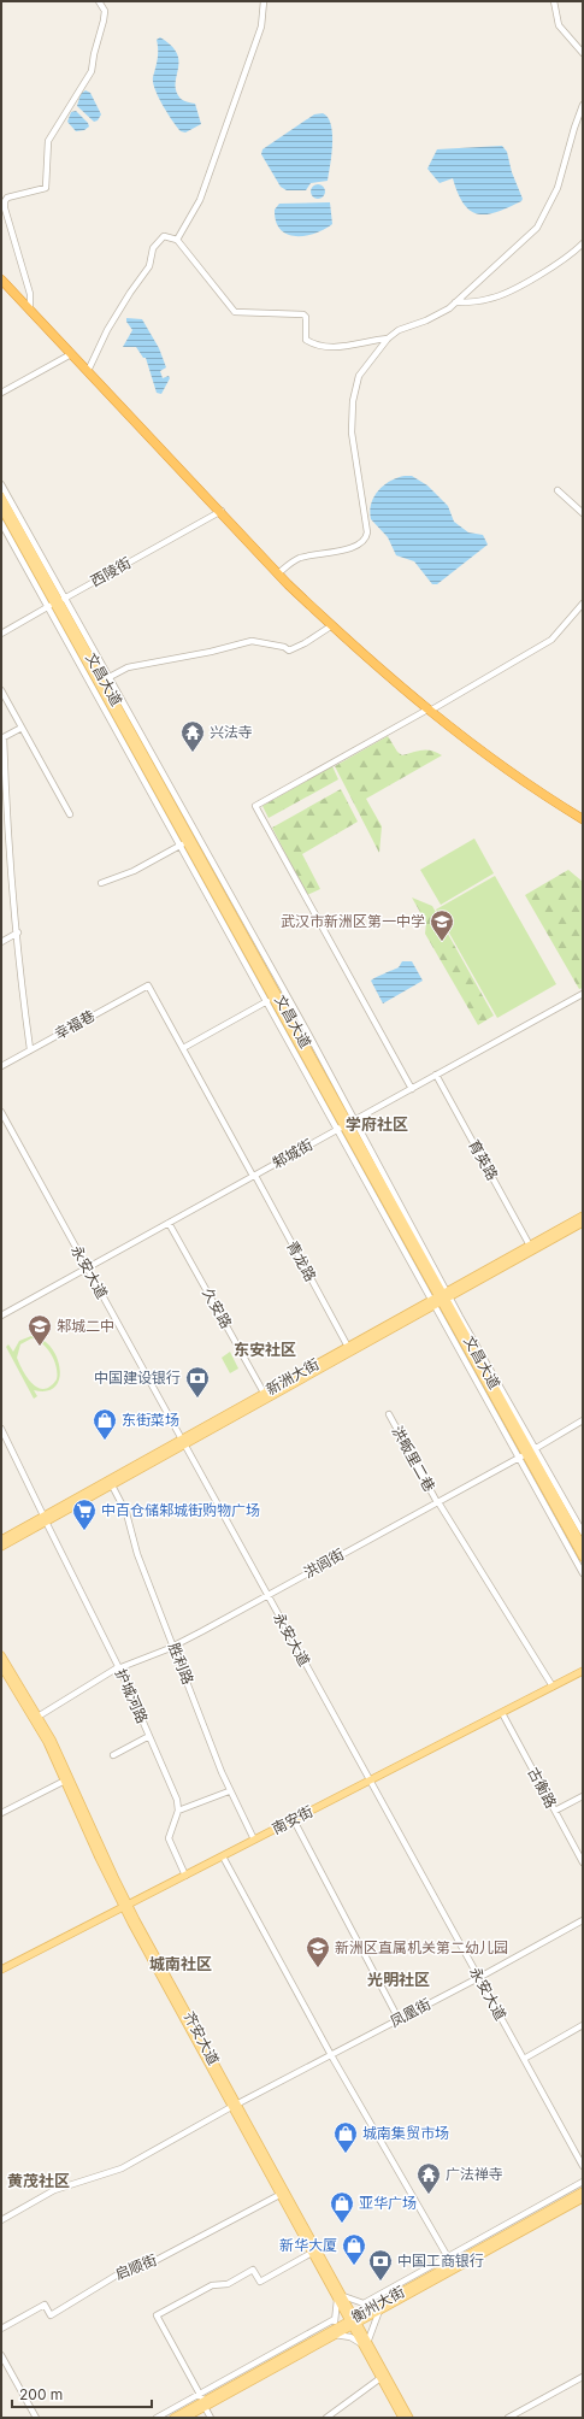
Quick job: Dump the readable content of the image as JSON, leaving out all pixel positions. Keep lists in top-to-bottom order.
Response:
{
  "streets": {
    "main road": [
      "文昌大道",
      "新洲大街",
      "南安街",
      "齐安大道",
      "衡州大街"
    ],
    "street": [
      "西陵街",
      "幸福巷",
      "邾城街",
      "育英路",
      "青龙路",
      "永安大道",
      "久安路",
      "洪畈里二巷",
      "洪闾街",
      "胜利路",
      "护城河路",
      "古衡路",
      "凤凰街",
      "启顺街"
    ]
  },
  "crossings": [
    ["西陵街", "文昌大道"],
    ["文昌大道", "邾城街"],
    ["文昌大道", "新洲大街"],
    ["文昌大道", "洪闾街"],
    ["幸福巷", "青龙路"],
    ["邾城街", "育英路"],
    ["邾城街", "青龙路"],
    ["邾城街", "永安大道"],
    ["邾城街", "久安路"],
    ["育英路", "新洲大街"],
    ["青龙路", "新洲大街"],
    ["永安大道", "新洲大街"],
    ["永安大道", "洪闾街"],
    ["永安大道", "南安街"],
    ["永安大道", "凤凰街"],
    ["久安路", "新洲大街"],
    ["新洲大街", "胜利路"],
    ["新洲大街", "护城河路"],
    ["洪畈里二巷", "洪闾街"],
    ["洪畈里二巷", "南安街"],
    ["洪闾街", "胜利路"],
    ["洪闾街", "护城河路"],
    ["洪闾街", "齐安大道"],
    ["胜利路", "南安街"],
    ["古衡路", "南安街"],
    ["南安街", "齐安大道"],
    ["凤凰街", "齐安大道"],
    ["齐安大道", "启顺街"],
    ["齐安大道", "衡州大街"]
  ],
  "districts": [
    "学府社区",
    "东安社区",
    "城南社区",
    "光明社区",
    "黄茂社区"
  ],
  "places": {
    "temple": ["兴法寺", "广法禅寺"],
    "school or university": ["武汉市新洲区第一中学", "邾城二中", "新洲区直属机关第二幼儿园"],
    "bank": ["中国建设银行", "中国工商银行"],
    "shop": [
      "东街菜场",
      "城南集贸市场",
      "亚华广场",
      "新华大厦"
    ],
    "supermarket": ["中百仓储邾城街购物广场"]
  },
  "scale_bar": "200 m"
}
